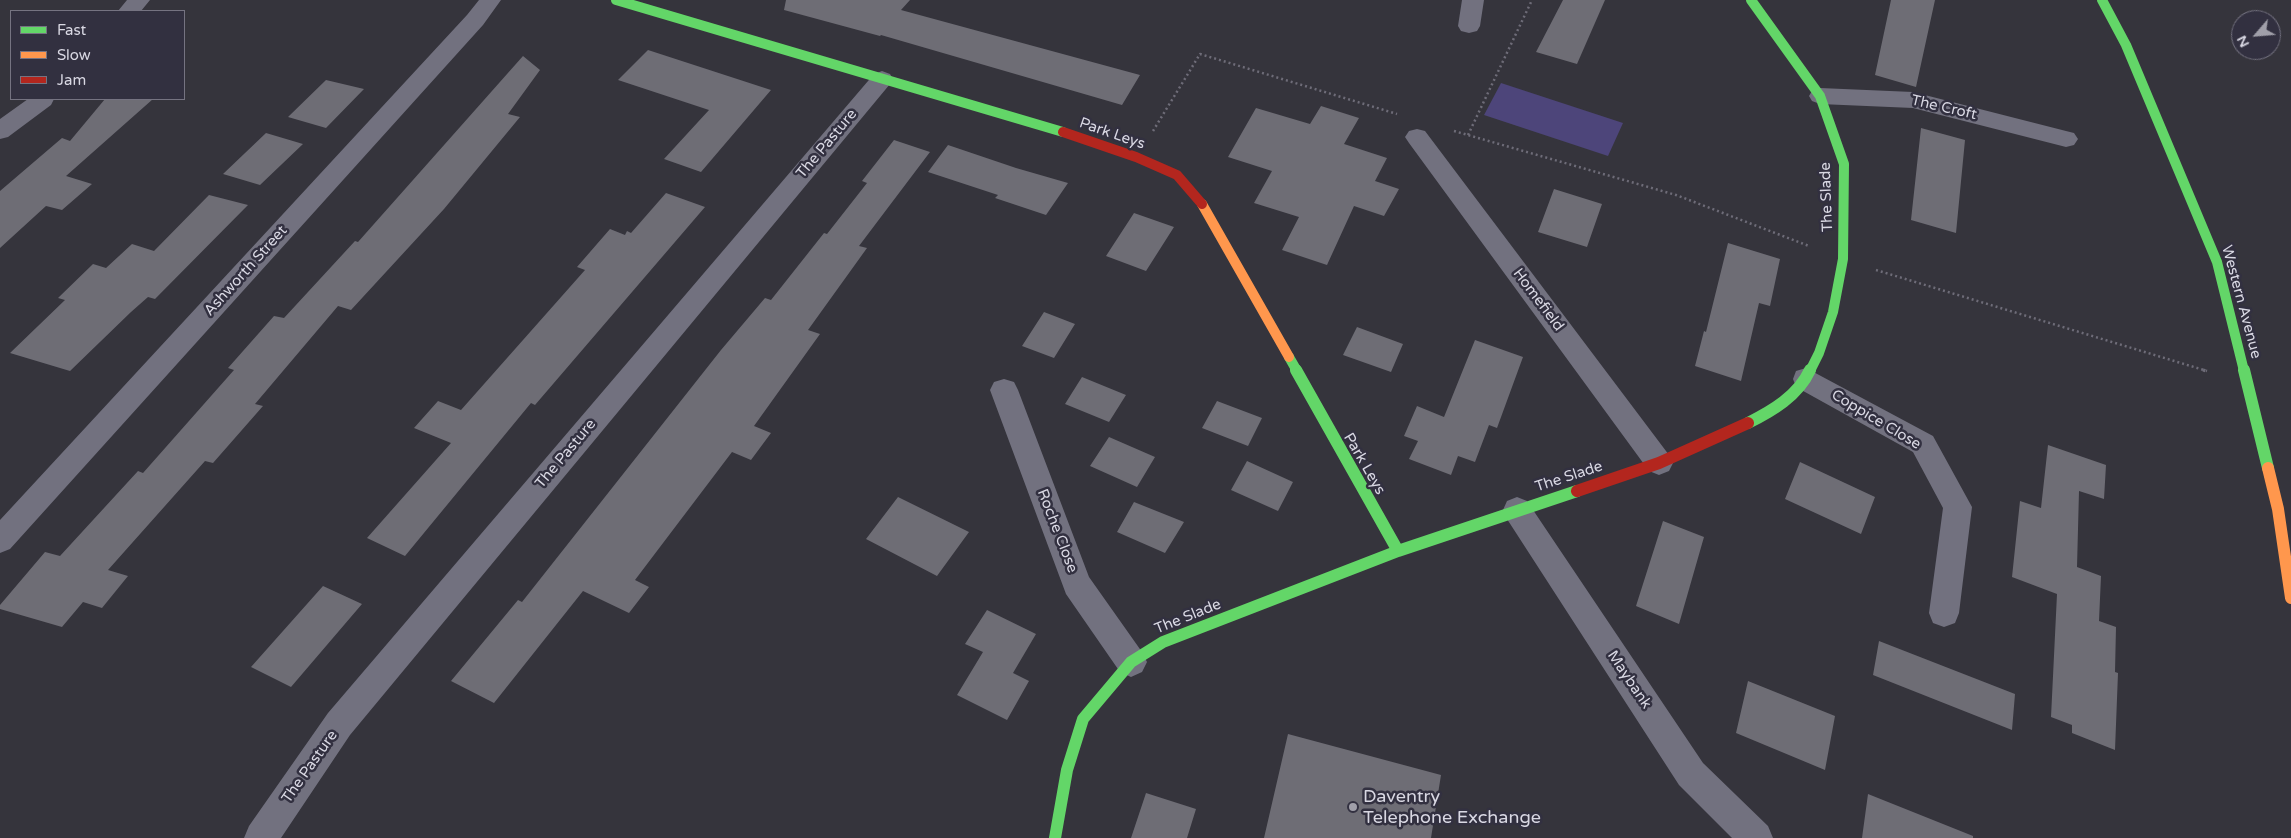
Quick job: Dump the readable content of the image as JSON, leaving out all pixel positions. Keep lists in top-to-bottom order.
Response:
{
  "streets": {
    "street": [
      "The Croft",
      "Park Leys",
      "The Pasture",
      "The Slade",
      "Ashworth Street",
      "Homefield",
      "Western Avenue",
      "Coppice Close",
      "Roche Close",
      "Maybank"
    ]
  },
  "crossings": [
    ["The Croft", "The Slade"],
    ["Park Leys", "The Pasture"],
    ["Park Leys", "The Slade"],
    ["The Slade", "Homefield"],
    ["The Slade", "Coppice Close"],
    ["The Slade", "Roche Close"],
    ["The Slade", "Maybank"]
  ],
  "places": ["Daventry Telephone Exchange"],
  "legend": ["Fast", "Slow", "Jam"],
  "north": "bottom left"
}
